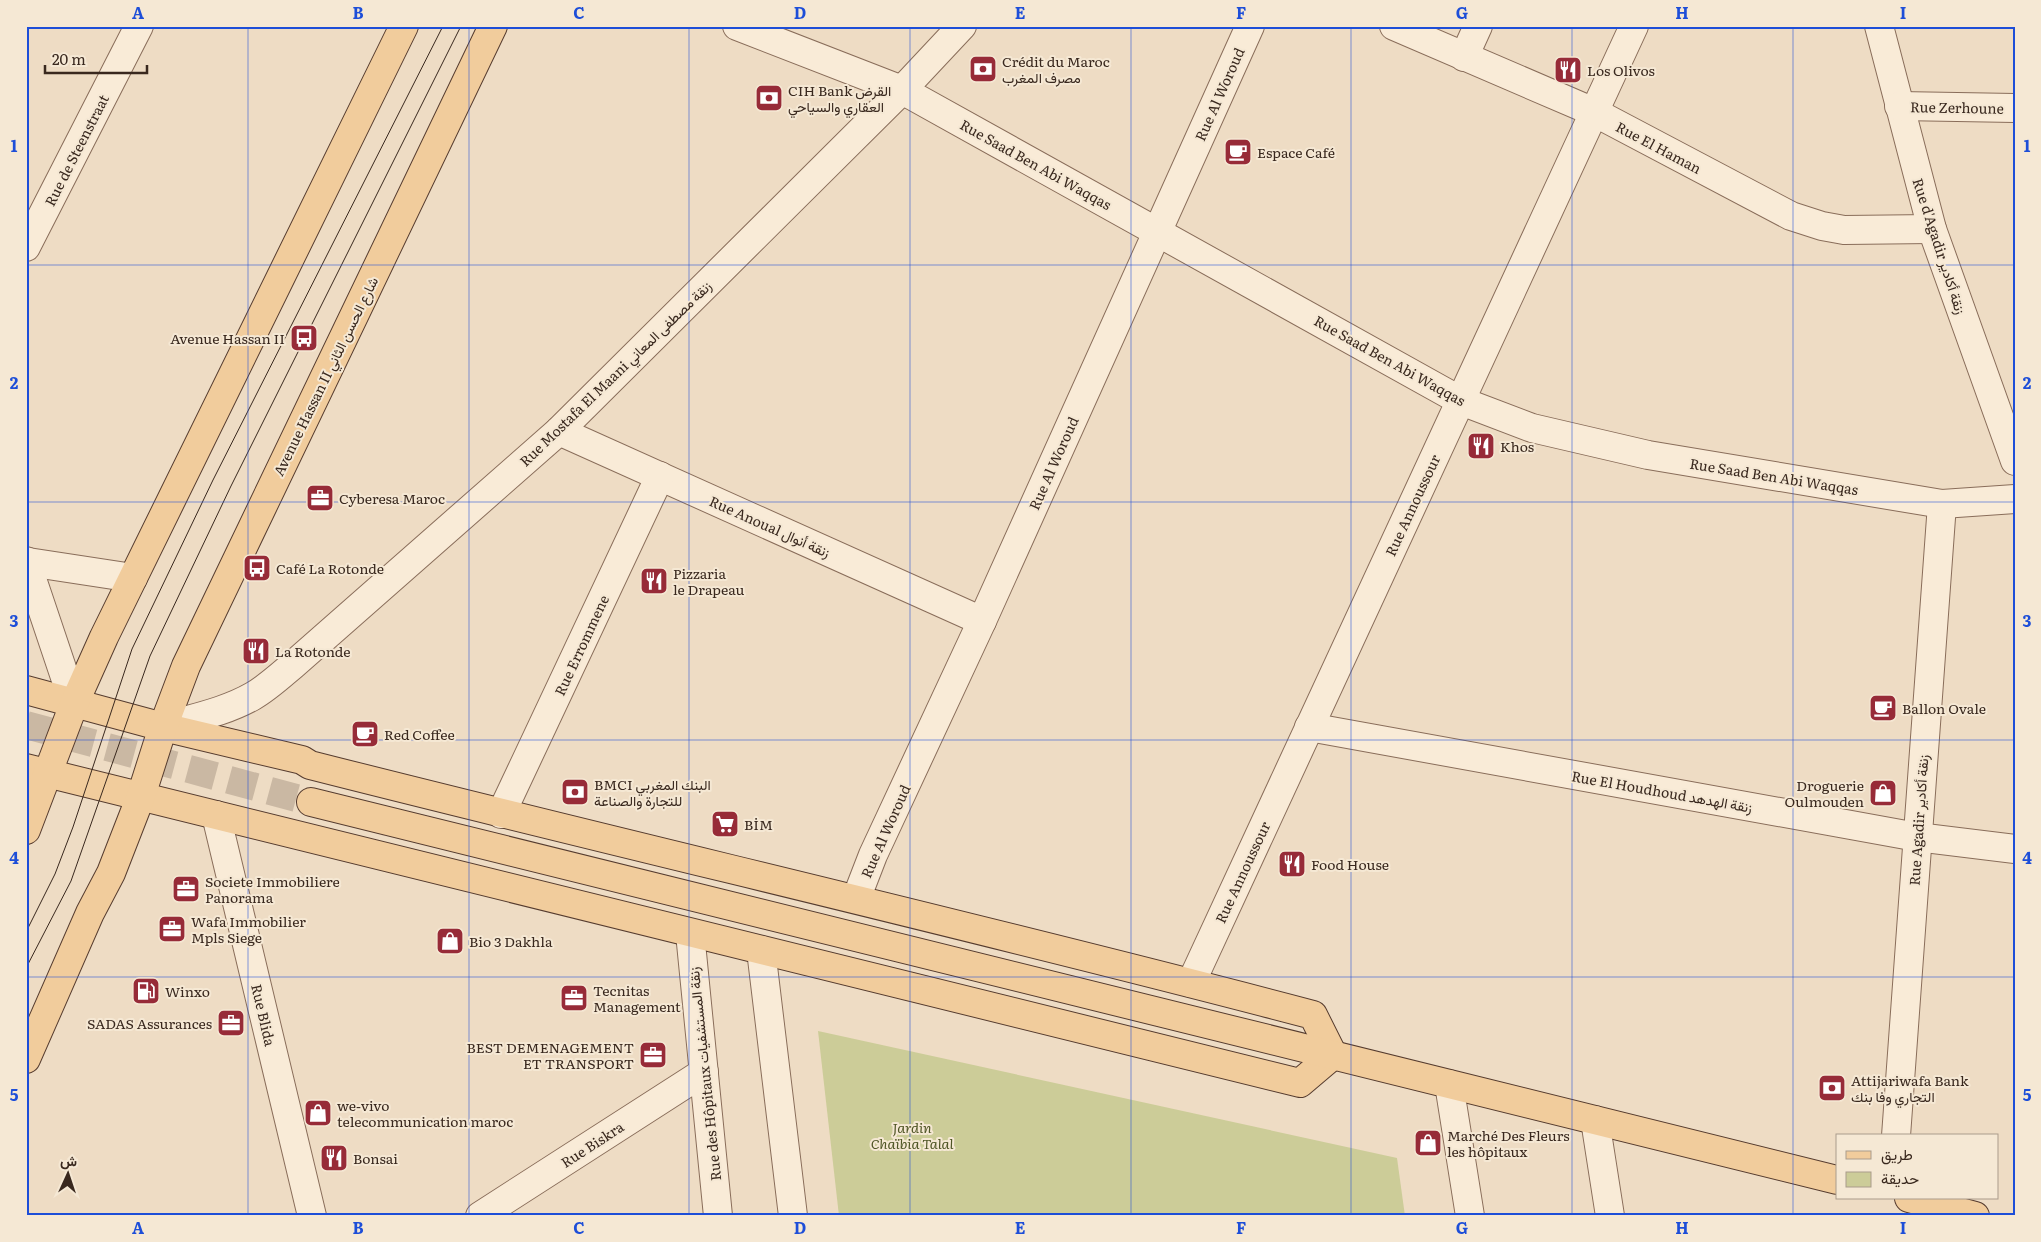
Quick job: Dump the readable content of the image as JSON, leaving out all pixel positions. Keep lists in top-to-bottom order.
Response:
{
  "streets": {
    "main road": ["Avenue Hassan II شارع الحسن الثاني"],
    "street": [
      "Rue Al Woroud",
      "Rue Zerhoune",
      "Rue El Haman",
      "Rue de Steenstraat",
      "Rue Saad Ben Abi Waqqas",
      "Rue d'Agadir زنقة أكادير",
      "Rue Mostafa El Maani زنقة مصطفى المعاني",
      "Rue Annoussour",
      "Rue Anoual زنقة أنوال",
      "Rue Errommene",
      "Rue El Houdhoud زنقة الهدهد",
      "Rue Agadir زنقة أكادير",
      "Rue Blida",
      "Rue des Hôpitaux زنقة المستشفيات",
      "Rue Biskra"
    ]
  },
  "crossings": [
    ["Rue Al Woroud", "Rue Saad Ben Abi Waqqas"],
    ["Rue Al Woroud", "Rue Anoual زنقة أنوال"],
    ["Rue Zerhoune", "Rue d'Agadir زنقة أكادير"],
    ["Rue El Haman", "Rue d'Agadir زنقة أكادير"],
    ["Rue El Haman", "Rue Annoussour"],
    ["Rue Saad Ben Abi Waqqas", "Rue Mostafa El Maani زنقة مصطفى المعاني"],
    ["Rue Saad Ben Abi Waqqas", "Rue Annoussour"],
    ["Rue Saad Ben Abi Waqqas", "Rue Agadir زنقة أكادير"],
    ["Rue Mostafa El Maani زنقة مصطفى المعاني", "Avenue Hassan II شارع الحسن الثاني"],
    ["Rue Mostafa El Maani زنقة مصطفى المعاني", "Rue Anoual زنقة أنوال"],
    ["Rue Annoussour", "Rue El Houdhoud زنقة الهدهد"],
    ["Rue Anoual زنقة أنوال", "Rue Errommene"],
    ["Rue El Houdhoud زنقة الهدهد", "Rue Agadir زنقة أكادير"],
    ["Rue des Hôpitaux زنقة المستشفيات", "Rue Biskra"]
  ],
  "parks": ["Jardin Chaïbia Talal"],
  "places": {
    "bank": [
      "Crédit du Maroc مصرف المغرب",
      "CIH Bank القرض العقاري والسياحي",
      "BMCI البنك المغربي للتجارة والصناعة",
      "Attijariwafa Bank التجاري وفا بنك"
    ],
    "restaurant": [
      "Los Olivos",
      "Khos",
      "Pizzaria le Drapeau",
      "La Rotonde",
      "Food House",
      "Bonsai"
    ],
    "cafe": ["Espace Café", "Ballon Ovale", "Red Coffee"],
    "bus stop": ["Avenue Hassan II", "Café La Rotonde"],
    "office": [
      "Cyberesa Maroc",
      "Societe Immobiliere Panorama",
      "Wafa Immobilier Mpls Siege",
      "Tecnitas Management",
      "SADAS Assurances",
      "BEST DEMENAGEMENT ET TRANSPORT"
    ],
    "shop": [
      "Droguerie Oulmouden",
      "Bio 3 Dakhla",
      "we-vivo telecommunication maroc",
      "Marché Des Fleurs les hôpitaux"
    ],
    "supermarket": ["BİM"],
    "fuel station": ["Winxo"]
  },
  "legend": ["طريق", "حديقة"],
  "scale_bar": "20 m",
  "north": "top",
  "grid": {
    "columns": [
      "A",
      "B",
      "C",
      "D",
      "E",
      "F",
      "G",
      "H",
      "I"
    ],
    "rows": [
      "1",
      "2",
      "3",
      "4",
      "5"
    ]
  }
}
